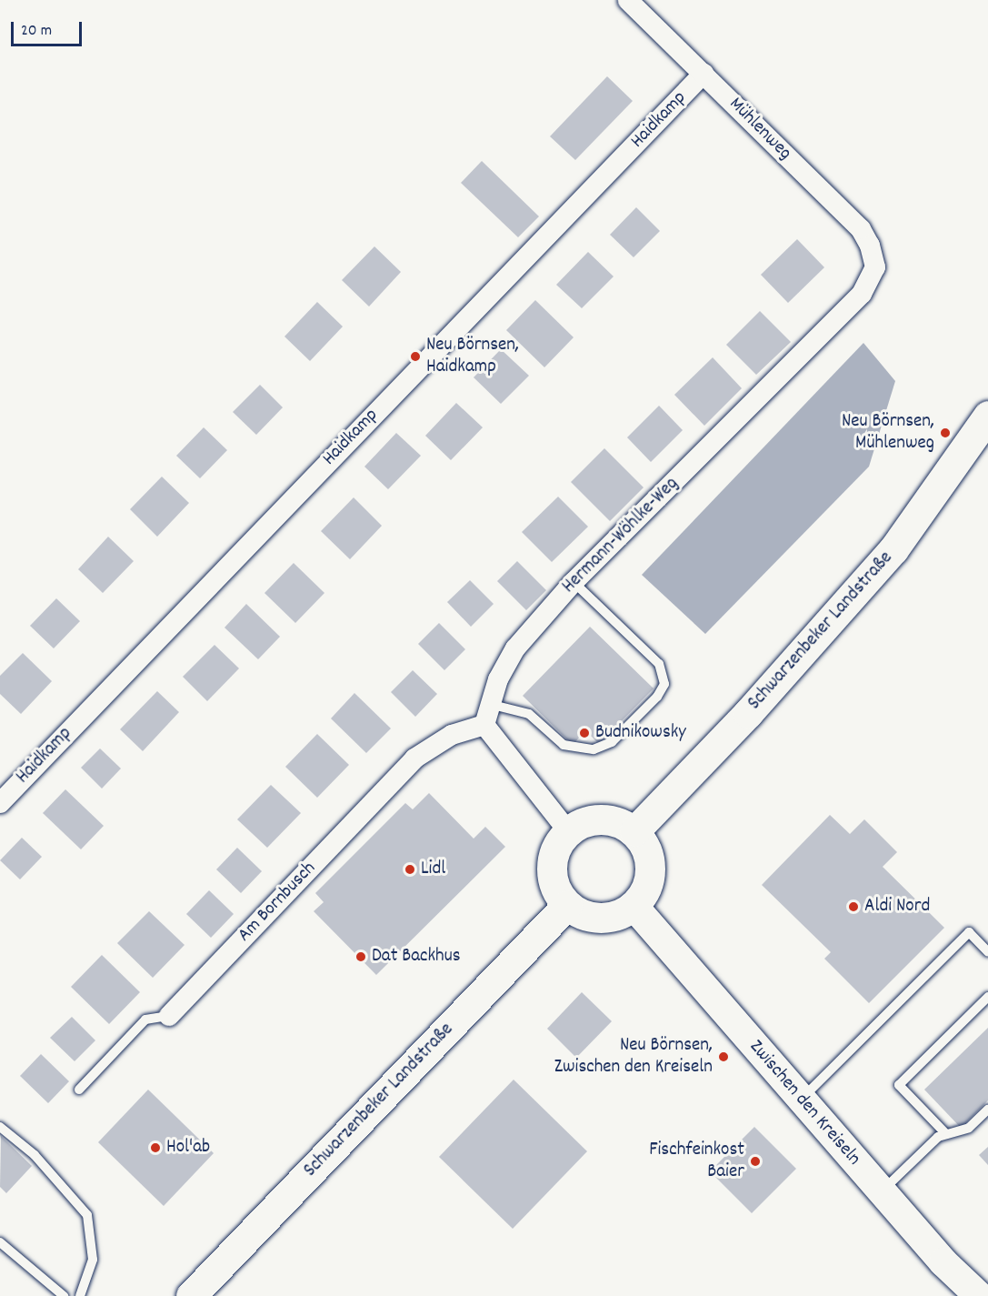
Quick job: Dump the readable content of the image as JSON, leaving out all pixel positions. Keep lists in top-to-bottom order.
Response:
{
  "streets": {
    "main road": ["Schwarzenbeker Landstraße"],
    "street": [
      "Haidkamp",
      "Mühlenweg",
      "Hermann-Wöhlke-Weg",
      "Am Bornbusch",
      "Zwischen den Kreiseln"
    ]
  },
  "crossings": [
    ["Haidkamp", "Mühlenweg"],
    ["Mühlenweg", "Hermann-Wöhlke-Weg"],
    ["Hermann-Wöhlke-Weg", "Am Bornbusch"],
    ["Schwarzenbeker Landstraße", "Zwischen den Kreiseln"]
  ],
  "places": [
    "Neu Börnsen, Haidkamp",
    "Neu Börnsen, Mühlenweg",
    "Budnikowsky",
    "Lidl",
    "Aldi Nord",
    "Dat Backhus",
    "Neu Börnsen, Zwischen den Kreiseln",
    "Hol'ab",
    "Fischfeinkost Baier"
  ],
  "scale_bar": "20 m"
}
